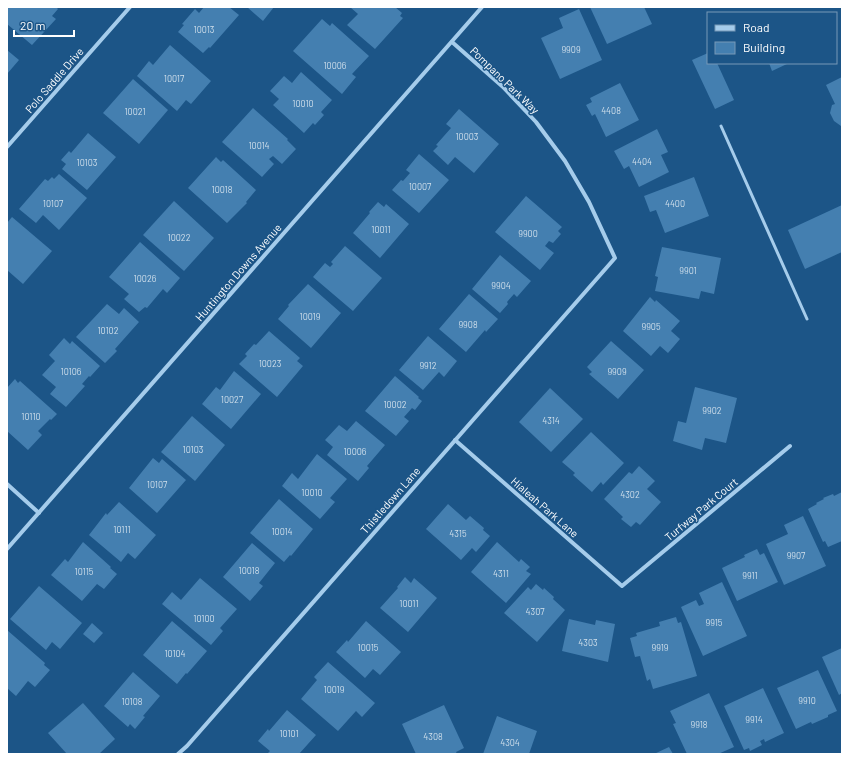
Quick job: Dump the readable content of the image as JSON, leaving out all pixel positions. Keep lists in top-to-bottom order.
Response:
{
  "streets": {
    "street": [
      "Polo Saddle Drive",
      "Pompano Park Way",
      "Huntington Downs Avenue",
      "Thistledown Lane",
      "Hialeah Park Lane",
      "Turfway Park Court"
    ]
  },
  "crossings": [
    ["Pompano Park Way", "Huntington Downs Avenue"],
    ["Pompano Park Way", "Thistledown Lane"],
    ["Thistledown Lane", "Hialeah Park Lane"],
    ["Hialeah Park Lane", "Turfway Park Court"]
  ],
  "house_numbers": [
    "10013",
    "9909",
    "10006",
    "10017",
    "10010",
    "4408",
    "10021",
    "10003",
    "10014",
    "4404",
    "10103",
    "10007",
    "10018",
    "10107",
    "4400",
    "10011",
    "9900",
    "10022",
    "9901",
    "10026",
    "9904",
    "10019",
    "9908",
    "9905",
    "10102",
    "10023",
    "9912",
    "10106",
    "9909",
    "10027",
    "10002",
    "9902",
    "10110",
    "4314",
    "10103",
    "10006",
    "10107",
    "10010",
    "4302",
    "10111",
    "10014",
    "4315",
    "9907",
    "10018",
    "10115",
    "4311",
    "9911",
    "10011",
    "4307",
    "10100",
    "9915",
    "4303",
    "10015",
    "9919",
    "10104",
    "10019",
    "9910",
    "10108",
    "9914",
    "9918",
    "10101",
    "4308",
    "4304"
  ],
  "legend": ["Road", "Building"],
  "scale_bar": "20 m"
}
